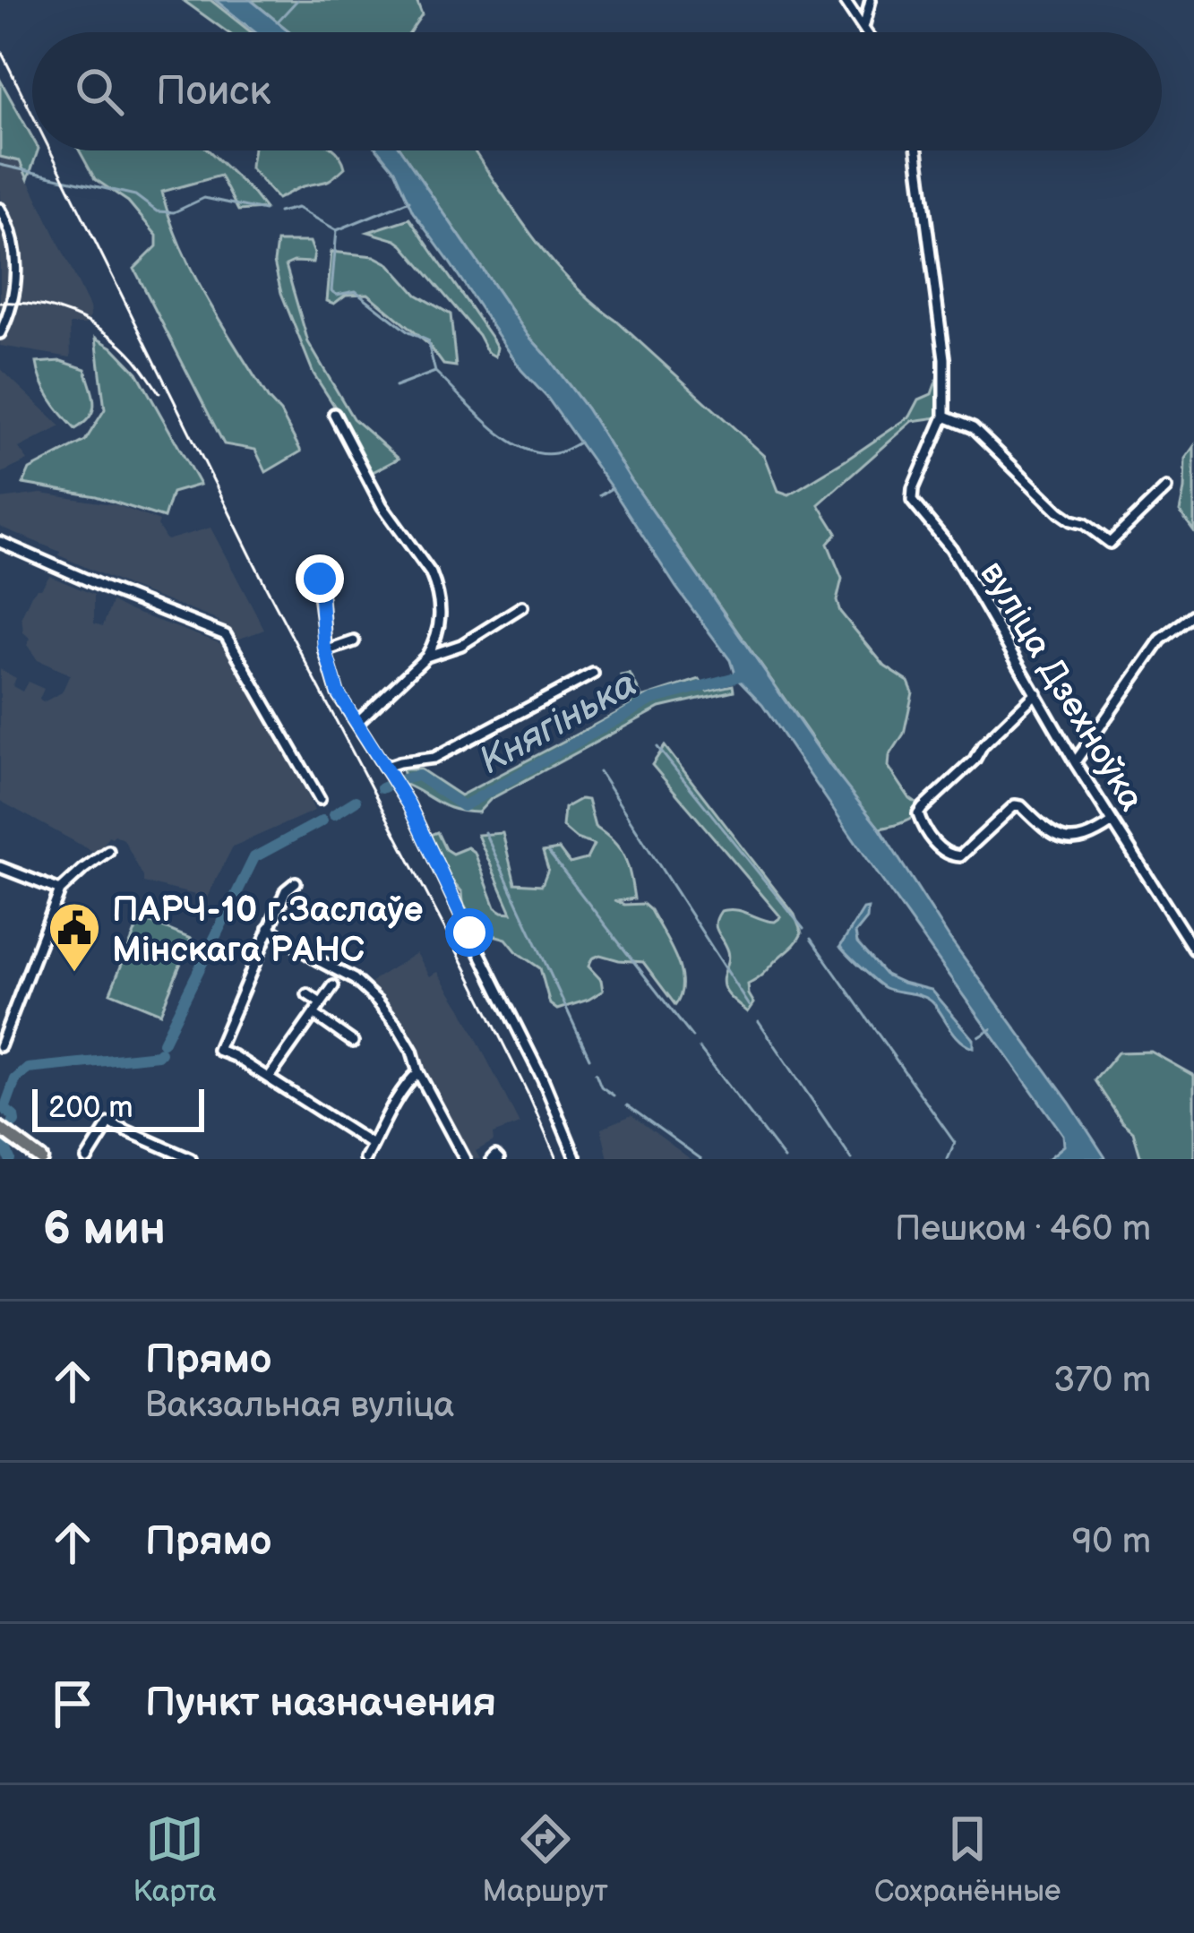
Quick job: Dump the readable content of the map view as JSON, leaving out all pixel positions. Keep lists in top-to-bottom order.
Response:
{
  "streets": {
    "street": ["вуліца Дзехноўка"]
  },
  "water": ["Княгінька"],
  "places": {
    "public building": ["ПАРЧ-10 г.Заслаўе Мінскага РАНС"]
  },
  "scale_bar": "200 m",
  "page": {
    "search": "Поиск",
    "scale": "200 m",
    "heading": ["6 мин", "Пешком · 460 m"],
    "list": [
      ["Прямо", "Вакзальная вуліца", "370 m"],
      ["Прямо", "90 m"],
      "Пункт назначения"
    ],
    "nav": ["Карта", "Маршрут", "Сохранённые"]
  }
}
